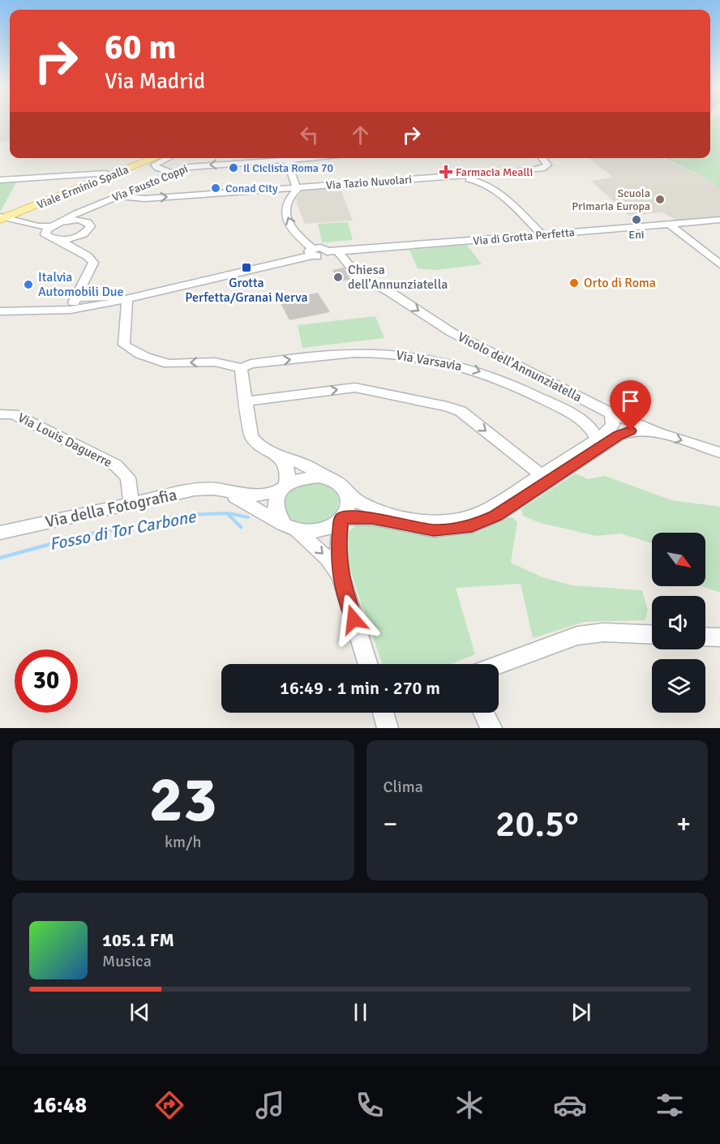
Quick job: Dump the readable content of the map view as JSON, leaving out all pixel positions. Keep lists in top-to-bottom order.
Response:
{
  "streets": {
    "main road": ["Viale Erminio Spalla"],
    "street": [
      "Via Tazio Nuvolari",
      "Via Fausto Coppi",
      "Via di Grotta Perfetta",
      "Via Varsavia",
      "Vicolo dell'Annunziatella",
      "Via Louis Daguerre",
      "Via della Fotografia"
    ]
  },
  "crossings": [
    ["Via Tazio Nuvolari", "Via Fausto Coppi"],
    ["Via di Grotta Perfetta", "Vicolo dell'Annunziatella"],
    ["Via Louis Daguerre", "Via della Fotografia"]
  ],
  "one_way": ["Via Tazio Nuvolari", "Via Fausto Coppi"],
  "water": ["Fosso di Tor Carbone"],
  "places": {
    "other": [
      "Il Ciclista Roma 70",
      "Conad City",
      "Scuola Primaria Europa",
      "Eni",
      "Chiesa dell'Annunziatella",
      "Orto di Roma",
      "Italvia Automobili Due"
    ],
    "health": ["Farmacia Mealli"],
    "transit": ["Grotta Perfetta/Granai Nerva"]
  },
  "north": "bottom right",
  "page": {
    "turn": ["60 m", "Via Madrid"],
    "limit": "30",
    "trip": "16:49 · 1 min · 270 m",
    "tile": [
      ["23", "km/h"],
      "Clima"
    ],
    "heat": ["−", "20.5°", "+"],
    "song": ["105.1 FM", "Musica"],
    "tabs": "16:48"
  }
}
